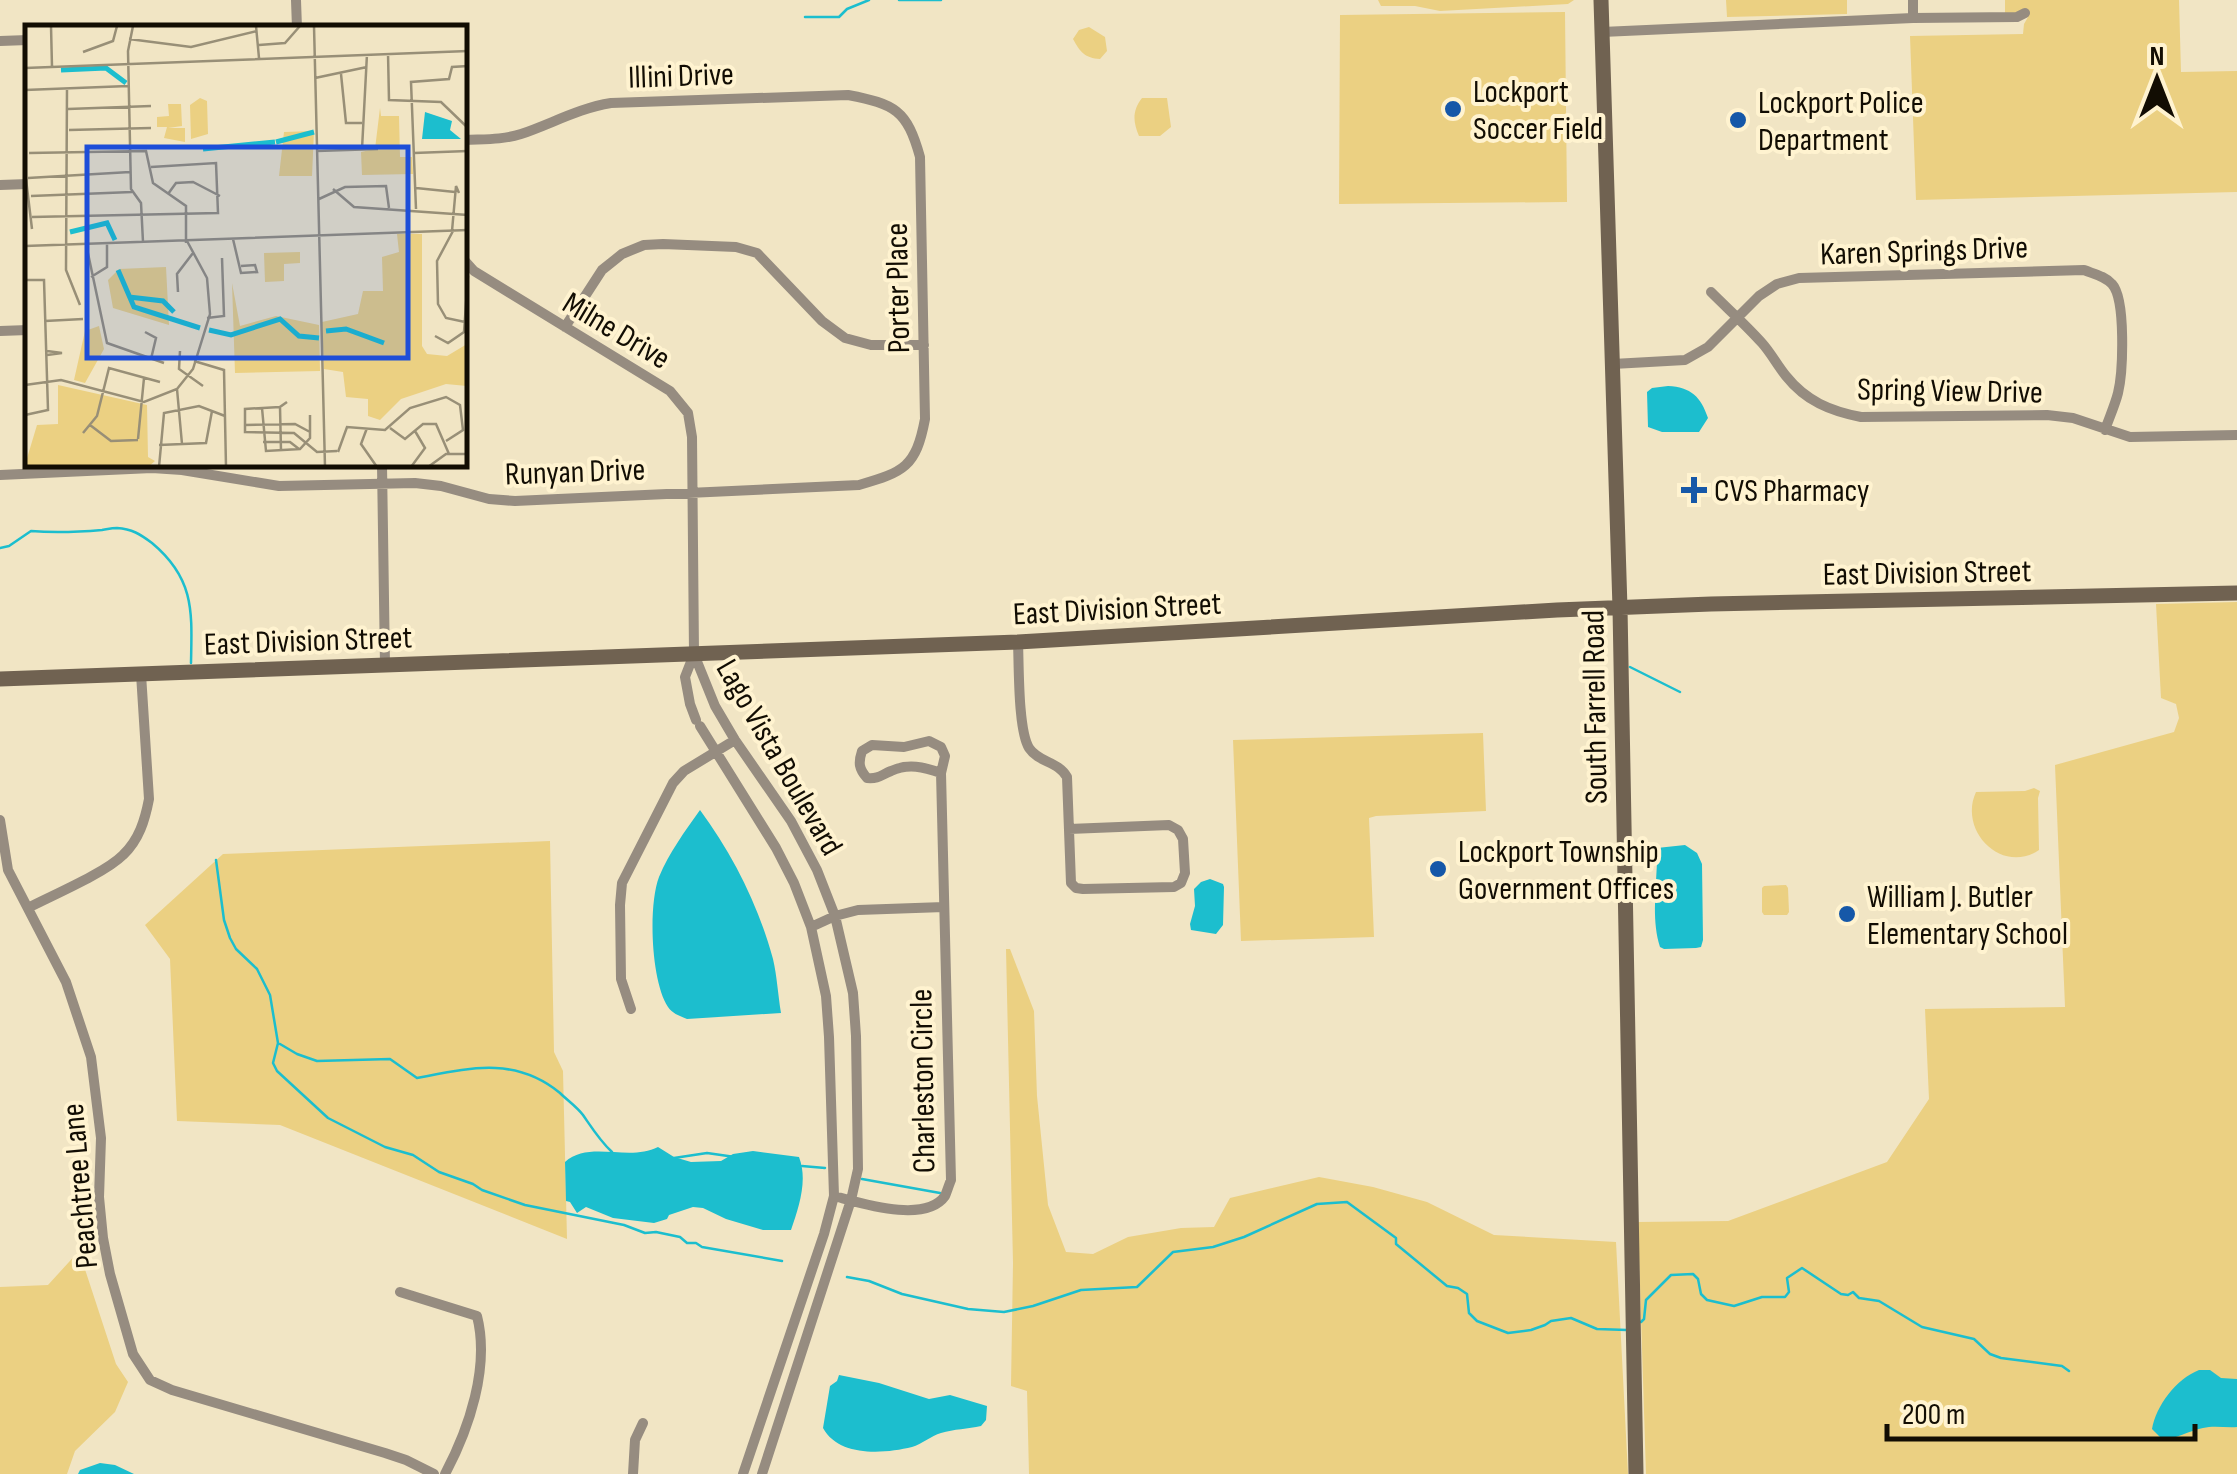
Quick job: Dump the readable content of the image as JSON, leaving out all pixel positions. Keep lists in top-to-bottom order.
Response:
{
  "streets": {
    "street": [
      "Illini Drive",
      "Karen Springs Drive",
      "Porter Place",
      "Milne Drive",
      "Spring View Drive",
      "Runyan Drive",
      "East Division Street",
      "South Farrell Road",
      "Lago Vista Boulevard",
      "Charleston Circle",
      "Peachtree Lane"
    ]
  },
  "crossings": [
    ["Illini Drive", "Porter Place"],
    ["Karen Springs Drive", "Spring View Drive"],
    ["Karen Springs Drive", "South Farrell Road"],
    ["Porter Place", "Runyan Drive"],
    ["Milne Drive", "Runyan Drive"],
    ["Milne Drive", "East Division Street"],
    ["Milne Drive", "Lago Vista Boulevard"],
    ["East Division Street", "South Farrell Road"],
    ["East Division Street", "Lago Vista Boulevard"],
    ["Lago Vista Boulevard", "Charleston Circle"]
  ],
  "places": {
    "other": [
      "Lockport Soccer Field",
      "Lockport Police Department",
      "Lockport Township Government Offices",
      "William J. Butler Elementary School"
    ],
    "health": ["CVS Pharmacy"]
  },
  "scale_bar": "200 m",
  "north": "top"
}
